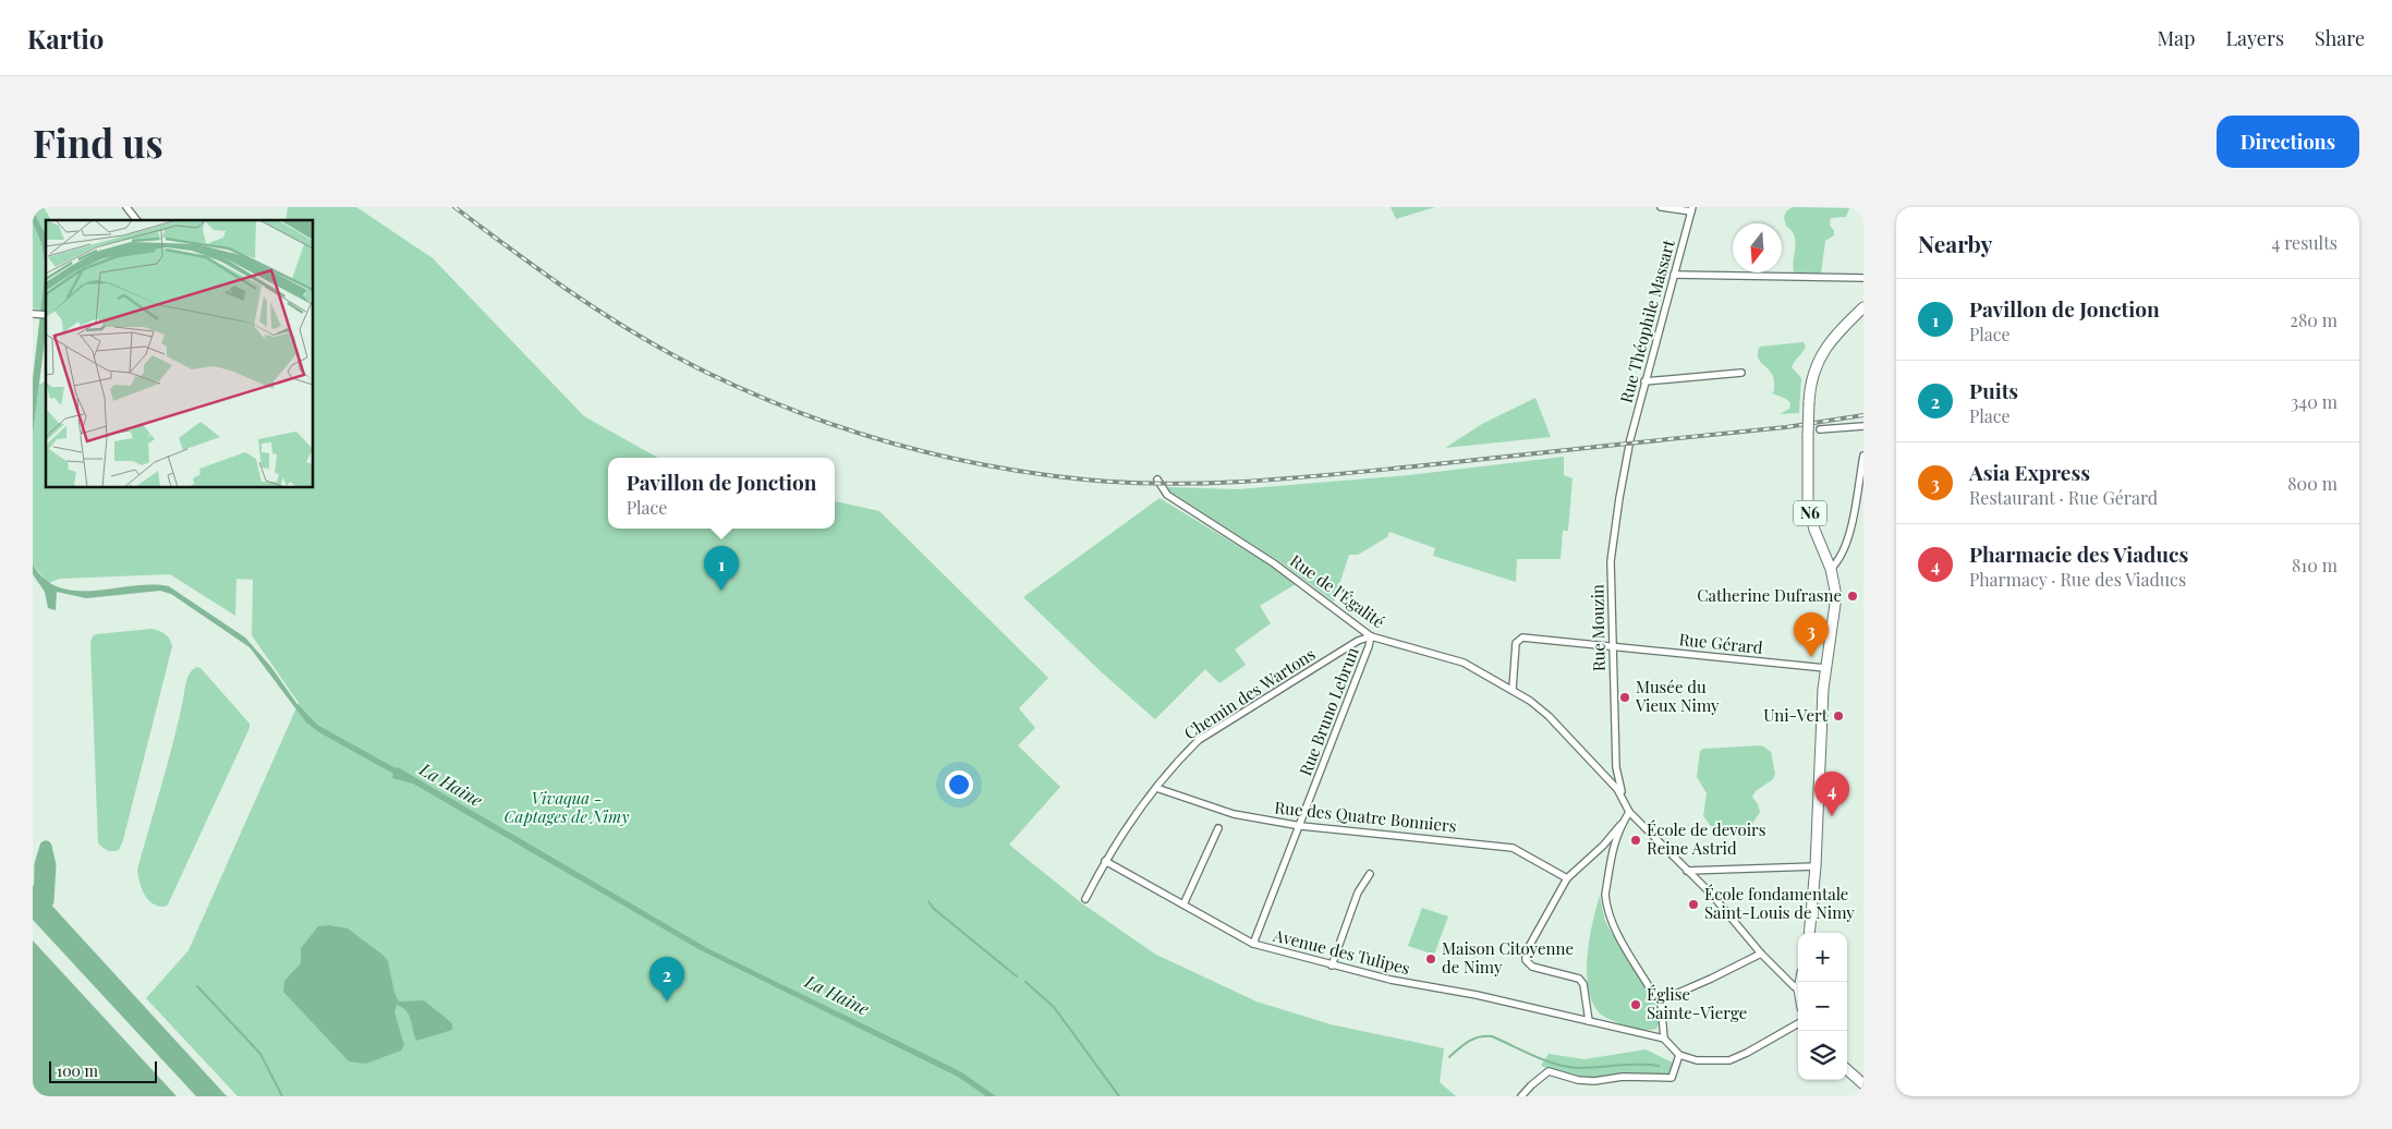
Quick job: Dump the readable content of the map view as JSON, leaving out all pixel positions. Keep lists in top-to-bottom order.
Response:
{
  "streets": {
    "main road": ["N6"],
    "street": [
      "Rue Théophile Massart",
      "Rue de l'Égalité",
      "Rue Mouzin",
      "Rue Gérard",
      "Chemin des Wartons",
      "Rue Bruno Lebrun",
      "Rue des Quatre Bonniers",
      "Avenue des Tulipes"
    ]
  },
  "crossings": [
    ["Rue Théophile Massart", "Rue Mouzin"],
    ["N6", "Rue Gérard"],
    ["Rue de l'Égalité", "Rue Mouzin"],
    ["Rue de l'Égalité", "Rue Gérard"],
    ["Rue de l'Égalité", "Chemin des Wartons"],
    ["Rue de l'Égalité", "Rue Bruno Lebrun"],
    ["Rue Mouzin", "Rue Gérard"],
    ["Chemin des Wartons", "Rue Bruno Lebrun"],
    ["Chemin des Wartons", "Rue des Quatre Bonniers"],
    ["Chemin des Wartons", "Avenue des Tulipes"],
    ["Rue Bruno Lebrun", "Rue des Quatre Bonniers"],
    ["Rue Bruno Lebrun", "Avenue des Tulipes"]
  ],
  "water": ["La Haine"],
  "parks": ["Vivaqua - Captages de Nimy"],
  "places": [
    "Catherine Dufrasne",
    "Musée du Vieux Nimy",
    "Uni-Vert",
    "École de devoirs Reine Astrid",
    "École fondamentale Saint-Louis de Nimy",
    "Maison Citoyenne de Nimy",
    "Église Sainte-Vierge"
  ],
  "scale_bar": "100 m",
  "north": "bottom",
  "page": {
    "header": "Kartio",
    "nav": ["Map", "Layers", "Share"],
    "buttons": "Directions",
    "title": "Find us",
    "heading": ["Nearby", "4 results"],
    "list": [
      {
        "mark": "1",
        "name": "Pavillon de Jonction",
        "note": "Place",
        "value": "280 m"
      },
      {
        "mark": "2",
        "name": "Puits",
        "note": "Place",
        "value": "340 m"
      },
      {
        "mark": "3",
        "name": "Asia Express",
        "note": "Restaurant · Rue Gérard",
        "value": "800 m"
      },
      {
        "mark": "4",
        "name": "Pharmacie des Viaducs",
        "note": "Pharmacy · Rue des Viaducs",
        "value": "810 m"
      }
    ],
    "popup": ["Pavillon de Jonction", "Place"],
    "pins": [
      "1",
      "3",
      "4",
      "2"
    ],
    "map_buttons": ["+", "−"],
    "scale": "100 m"
  }
}
